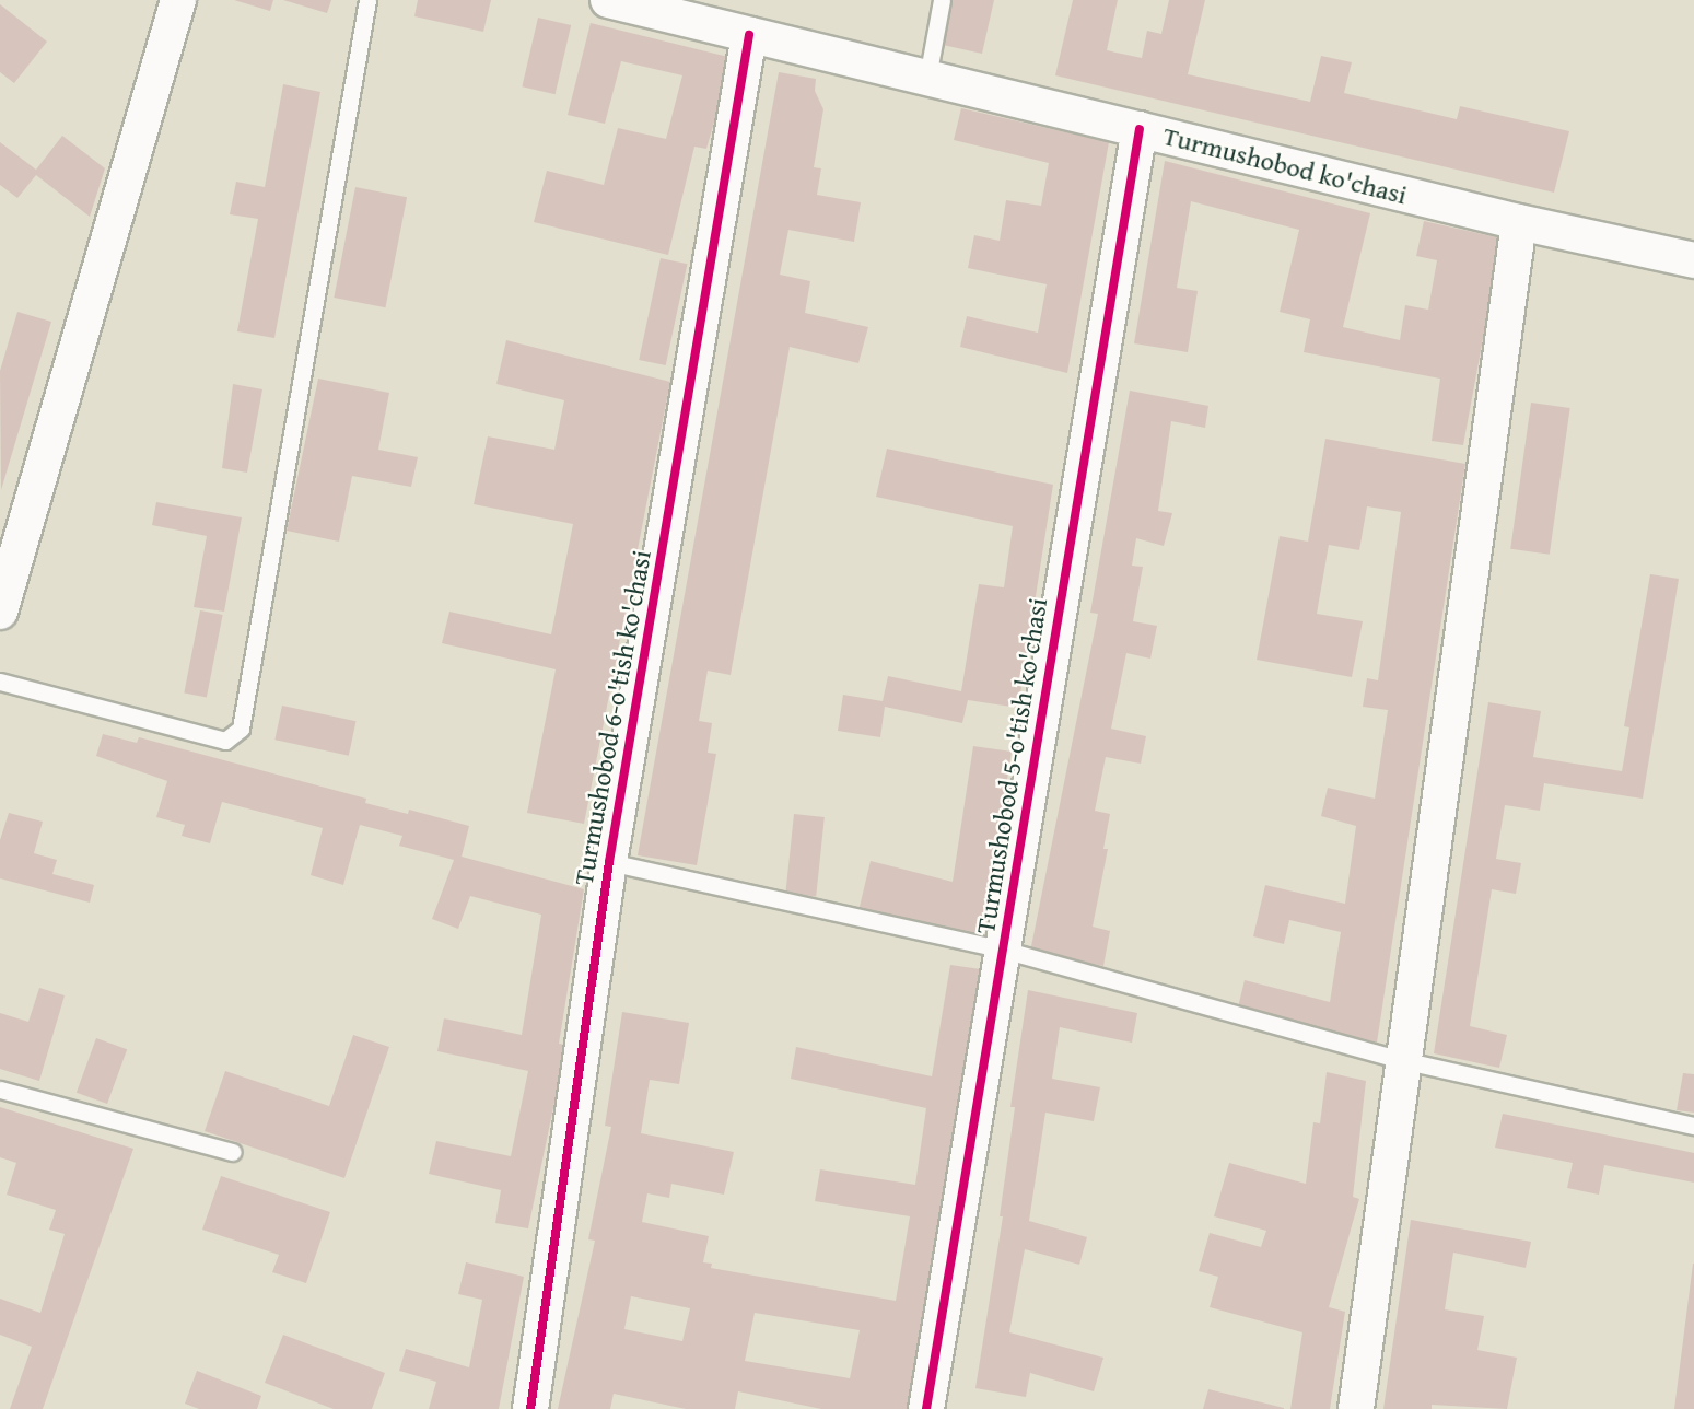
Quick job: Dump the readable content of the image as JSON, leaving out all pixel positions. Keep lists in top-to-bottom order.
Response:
{
  "streets": {
    "street": ["Turmushobod ko'chasi", "Turmushobod 6-o'tish ko'chasi", "Turmushobod 5-o'tish ko'chasi"]
  },
  "crossings": [
    ["Turmushobod ko'chasi", "Turmushobod 6-o'tish ko'chasi"],
    ["Turmushobod ko'chasi", "Turmushobod 5-o'tish ko'chasi"]
  ]
}
